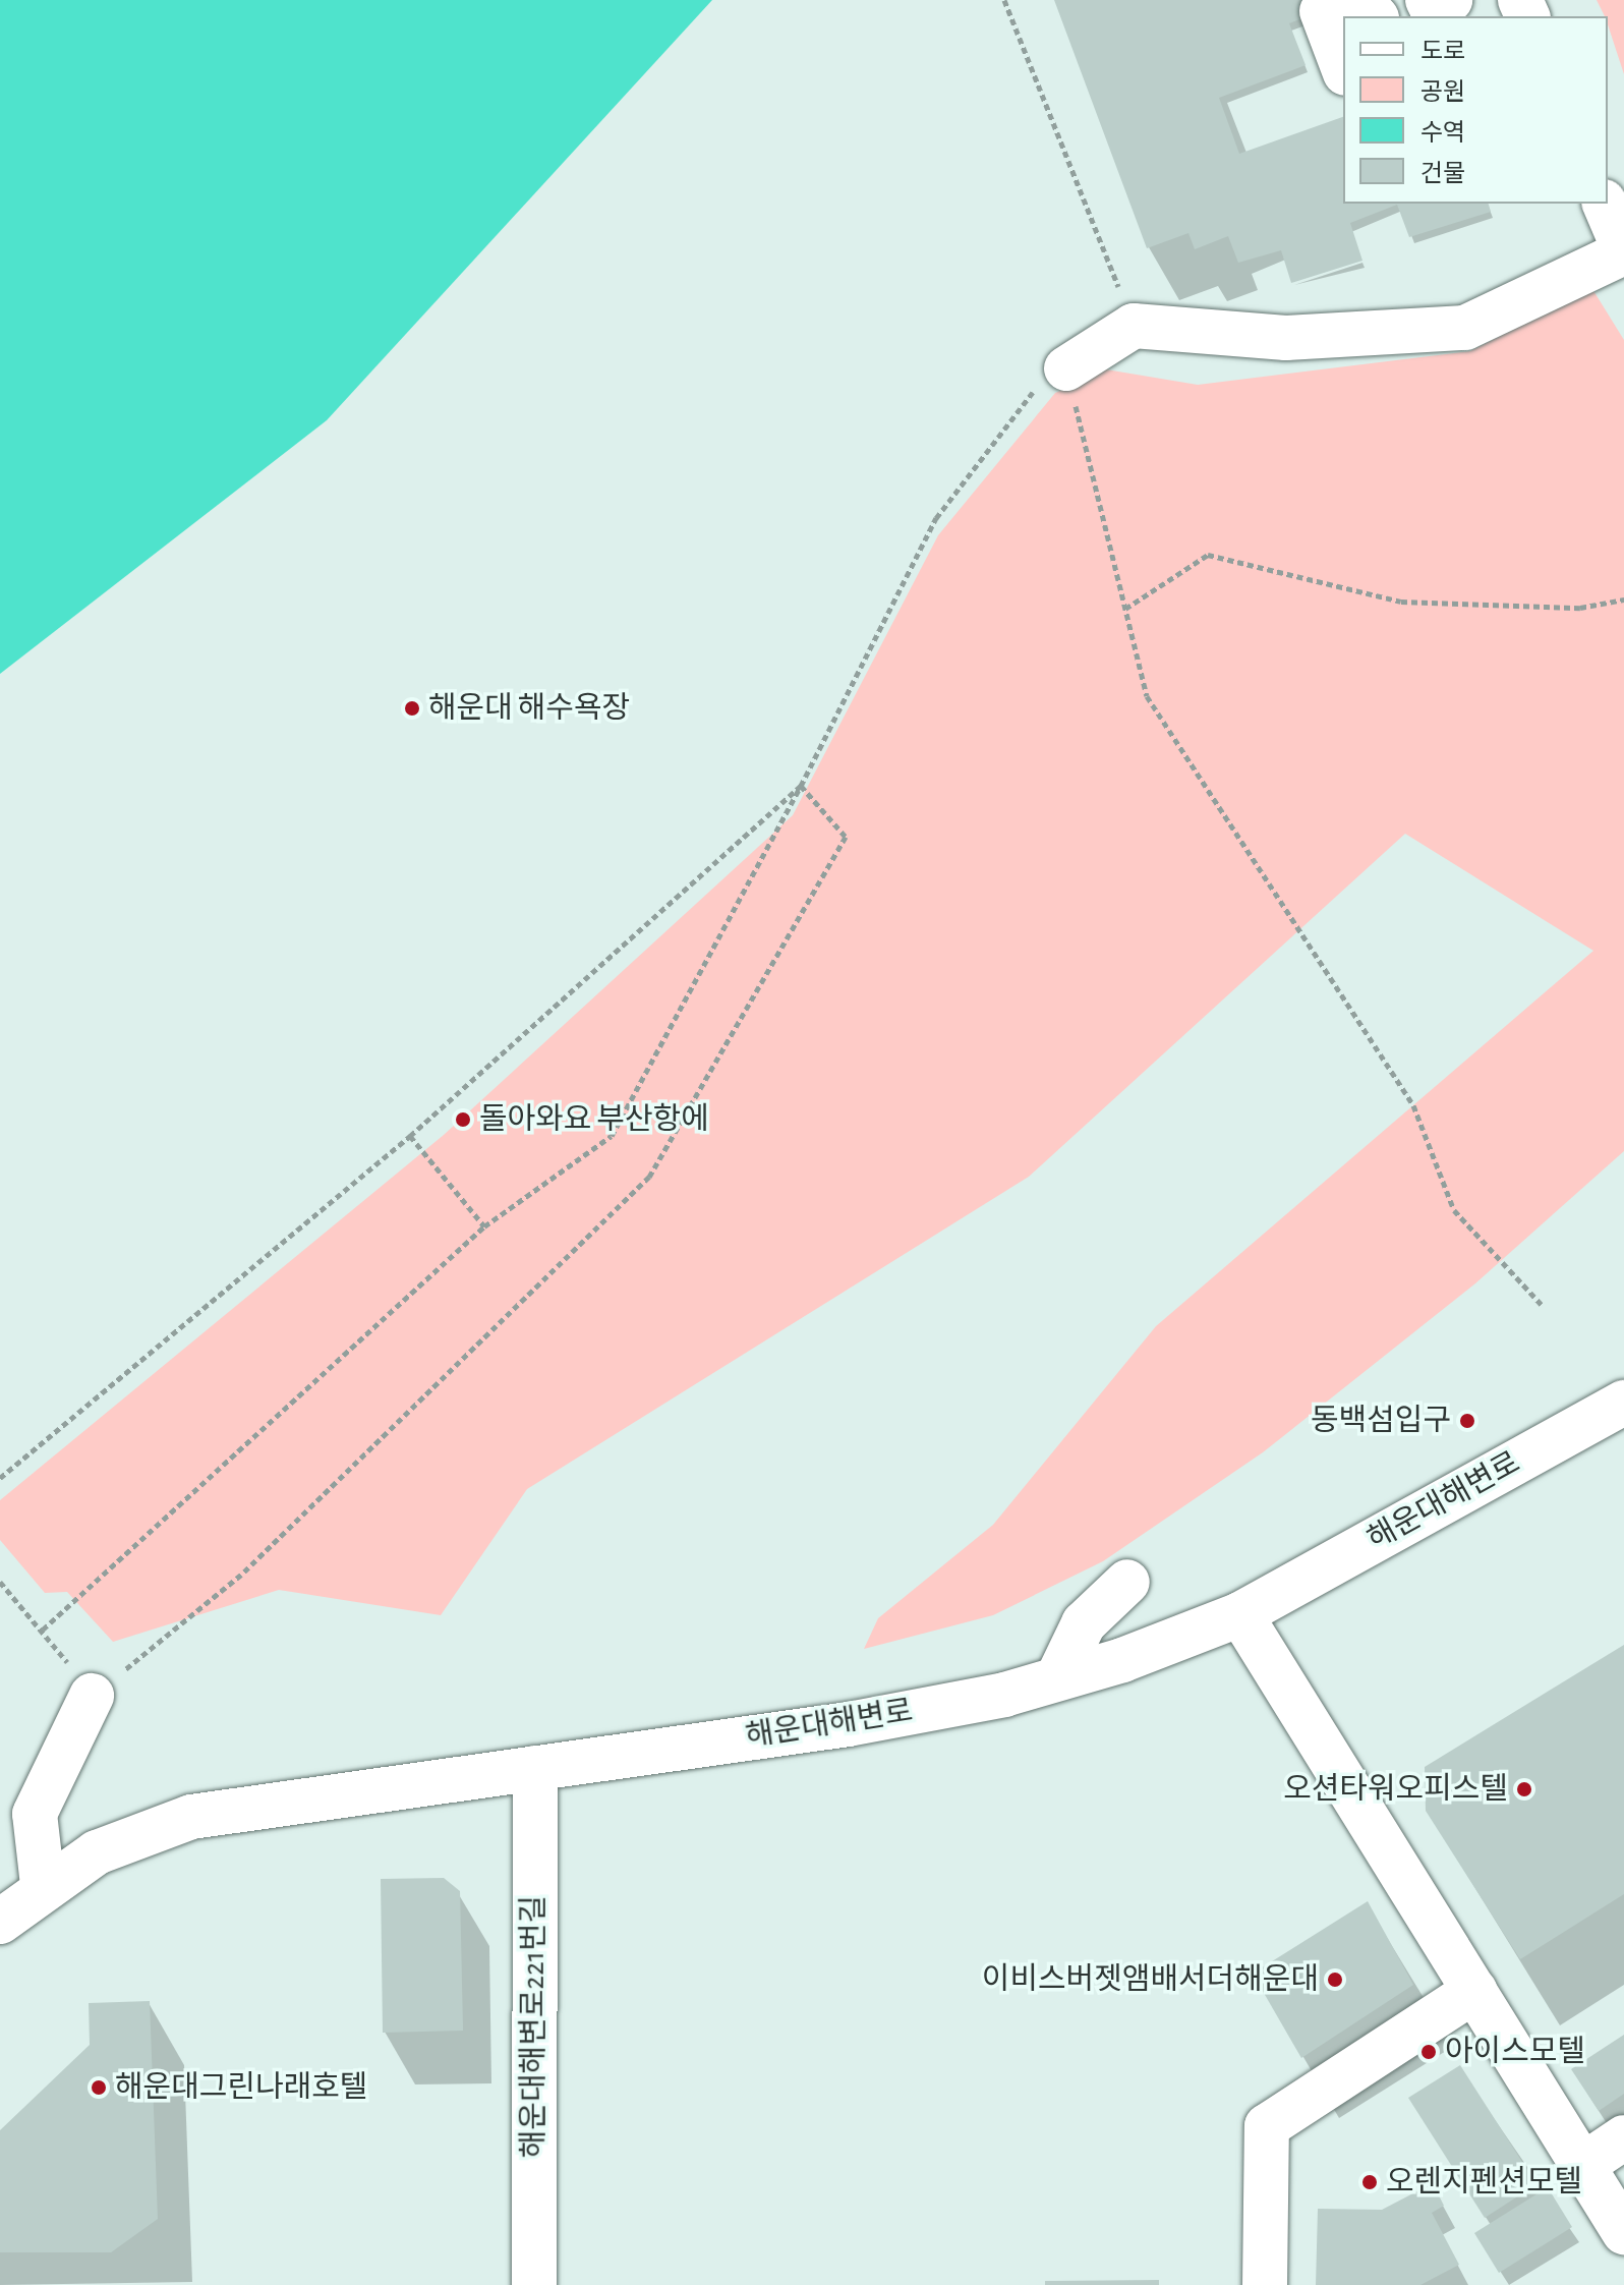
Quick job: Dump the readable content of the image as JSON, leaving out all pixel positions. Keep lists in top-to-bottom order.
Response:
{
  "streets": {
    "street": ["해운대해변로", "해운대해변로221번길"]
  },
  "crossings": [
    ["해운대해변로", "해운대해변로221번길"]
  ],
  "places": [
    "해운대 해수욕장",
    "돌아와요 부산항에",
    "동백섬입구",
    "오션타워오피스텔",
    "이비스버젯앰배서더해운대",
    "아이스모텔",
    "해운대그린나래호텔",
    "오렌지펜션모텔"
  ],
  "legend": [
    "도로",
    "공원",
    "수역",
    "건물"
  ]
}
